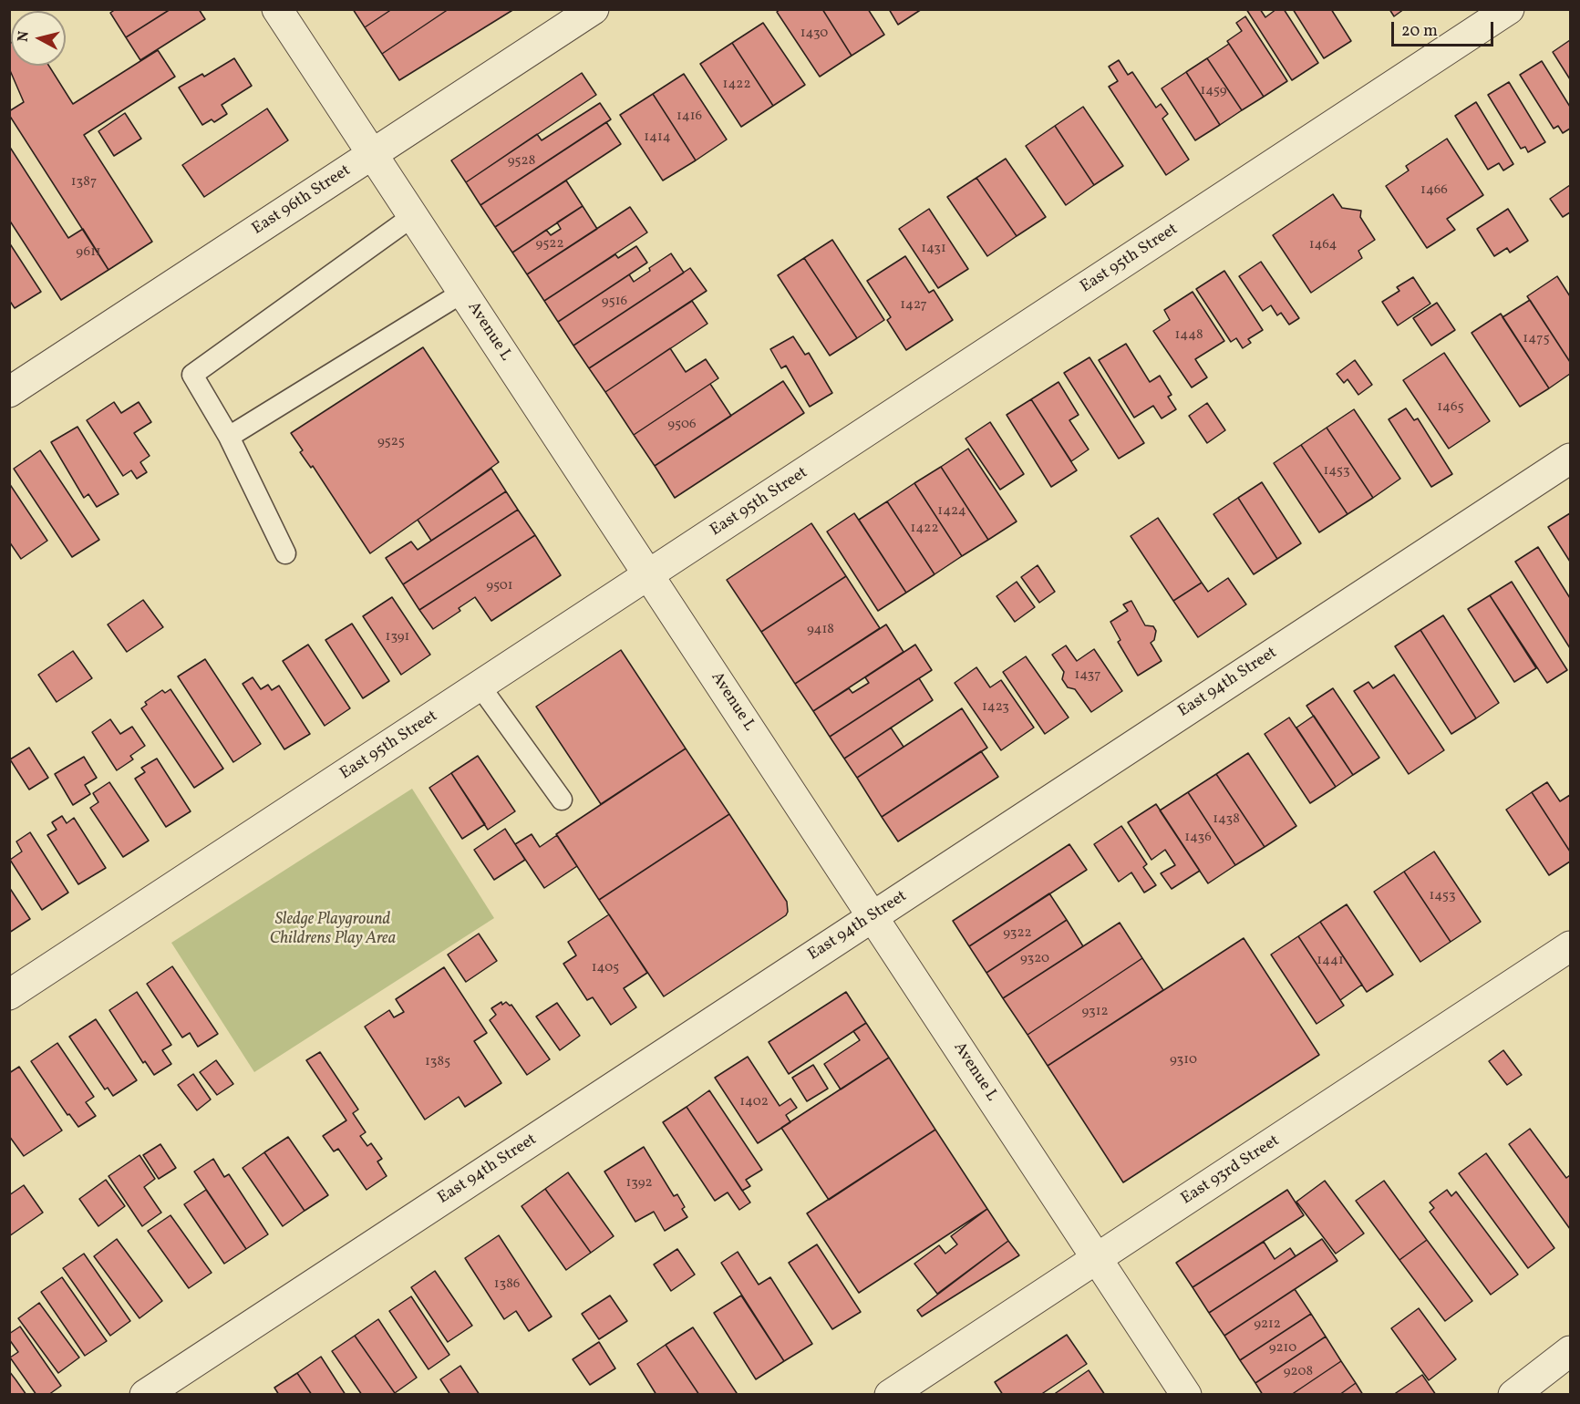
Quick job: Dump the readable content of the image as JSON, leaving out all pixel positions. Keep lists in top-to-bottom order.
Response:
{
  "streets": {
    "street": [
      "East 96th Street",
      "East 95th Street",
      "Avenue L",
      "East 94th Street",
      "East 93rd Street"
    ]
  },
  "crossings": [
    ["East 96th Street", "Avenue L"],
    ["East 95th Street", "Avenue L"],
    ["Avenue L", "East 94th Street"],
    ["Avenue L", "East 93rd Street"]
  ],
  "parks": ["Sledge Playground Childrens Play Area"],
  "house_numbers": [
    "1430",
    "1422",
    "1459",
    "1416",
    "1414",
    "9528",
    "1387",
    "1466",
    "9522",
    "1464",
    "1431",
    "9611",
    "9516",
    "1427",
    "1448",
    "1475",
    "1465",
    "9506",
    "9525",
    "1453",
    "1424",
    "1422",
    "9501",
    "9418",
    "1391",
    "1437",
    "1423",
    "1438",
    "1436",
    "1453",
    "9322",
    "9320",
    "1441",
    "1405",
    "9312",
    "9310",
    "1385",
    "1402",
    "1392",
    "1386",
    "9212",
    "9210",
    "9208"
  ],
  "scale_bar": "20 m",
  "north": "left"
}
